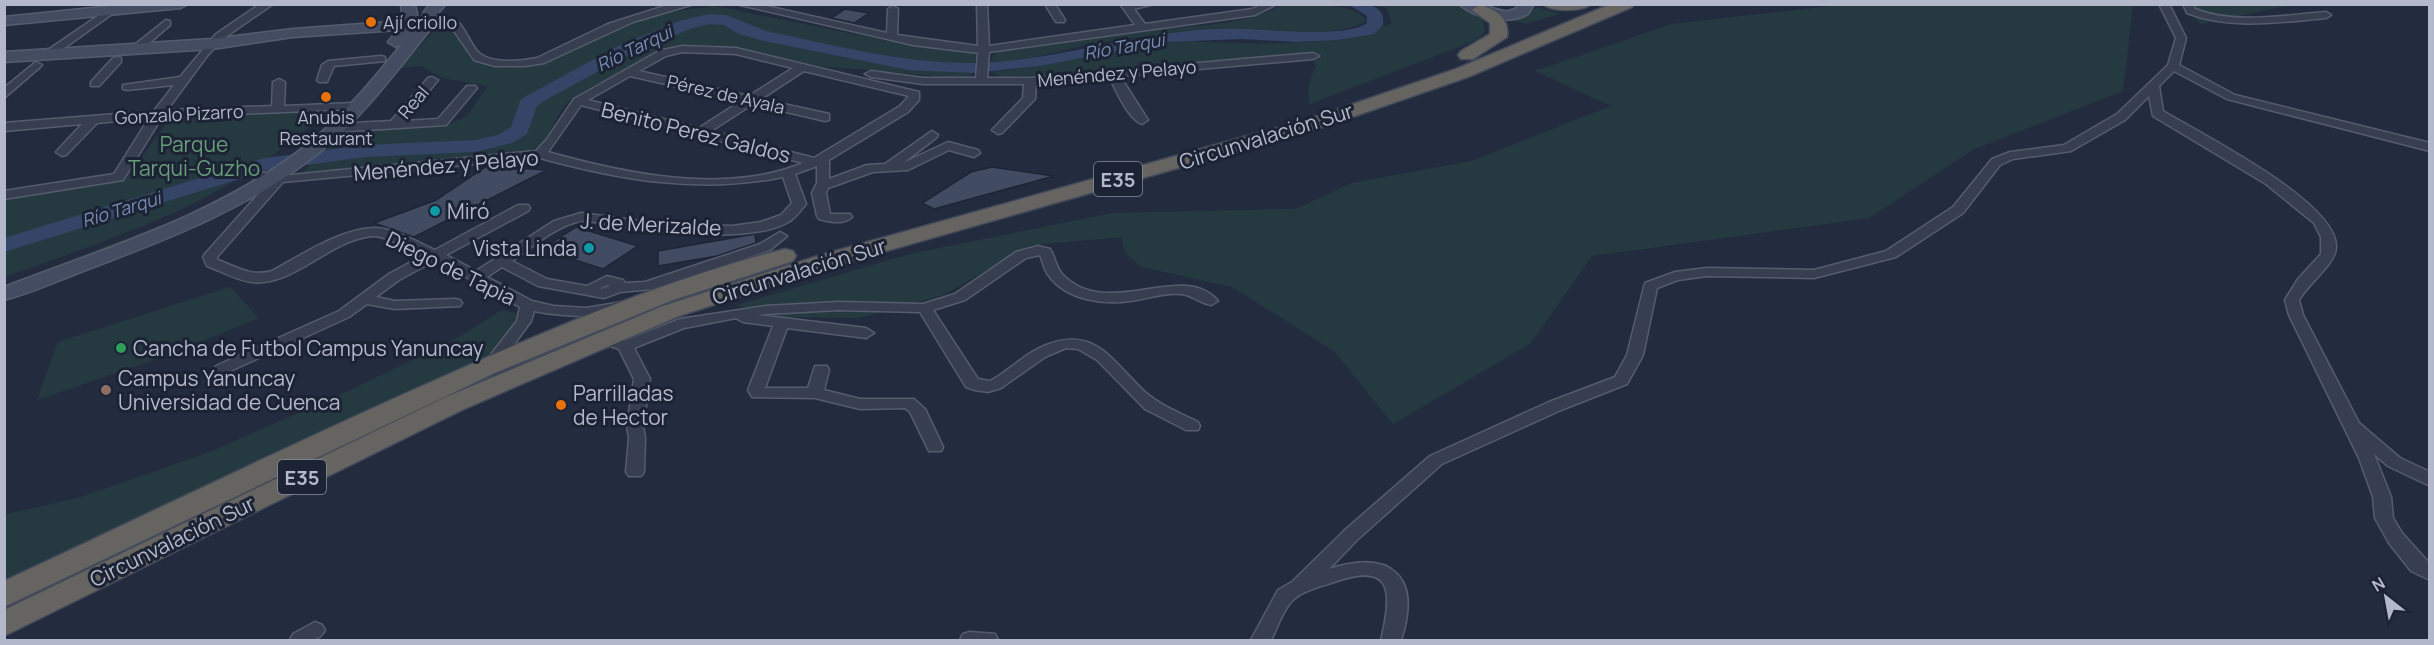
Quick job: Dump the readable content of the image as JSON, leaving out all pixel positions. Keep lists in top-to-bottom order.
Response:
{
  "streets": {
    "highway": ["Circunvalación Sur", "E35"],
    "street": [
      "Menéndez y Pelayo",
      "Pérez de Ayala",
      "Real",
      "Gonzalo Pizarro",
      "Benito Perez Galdos",
      "J. de Merizalde",
      "Diego de Tapia"
    ]
  },
  "crossings": [
    ["Menéndez y Pelayo", "Benito Perez Galdos"],
    ["Menéndez y Pelayo", "J. de Merizalde"],
    ["Menéndez y Pelayo", "Diego de Tapia"],
    ["Circunvalación Sur", "Diego de Tapia"],
    ["J. de Merizalde", "Diego de Tapia"]
  ],
  "water": ["Río Tarqui"],
  "parks": ["Parque Tarqui-Guzho"],
  "places": [
    "Ají criollo",
    "Anubis Restaurant",
    "Miró",
    "Vista Linda",
    "Cancha de Futbol Campus Yanuncay",
    "Campus Yanuncay Universidad de Cuenca",
    "Parrilladas de Hector"
  ],
  "north": "top left"
}
